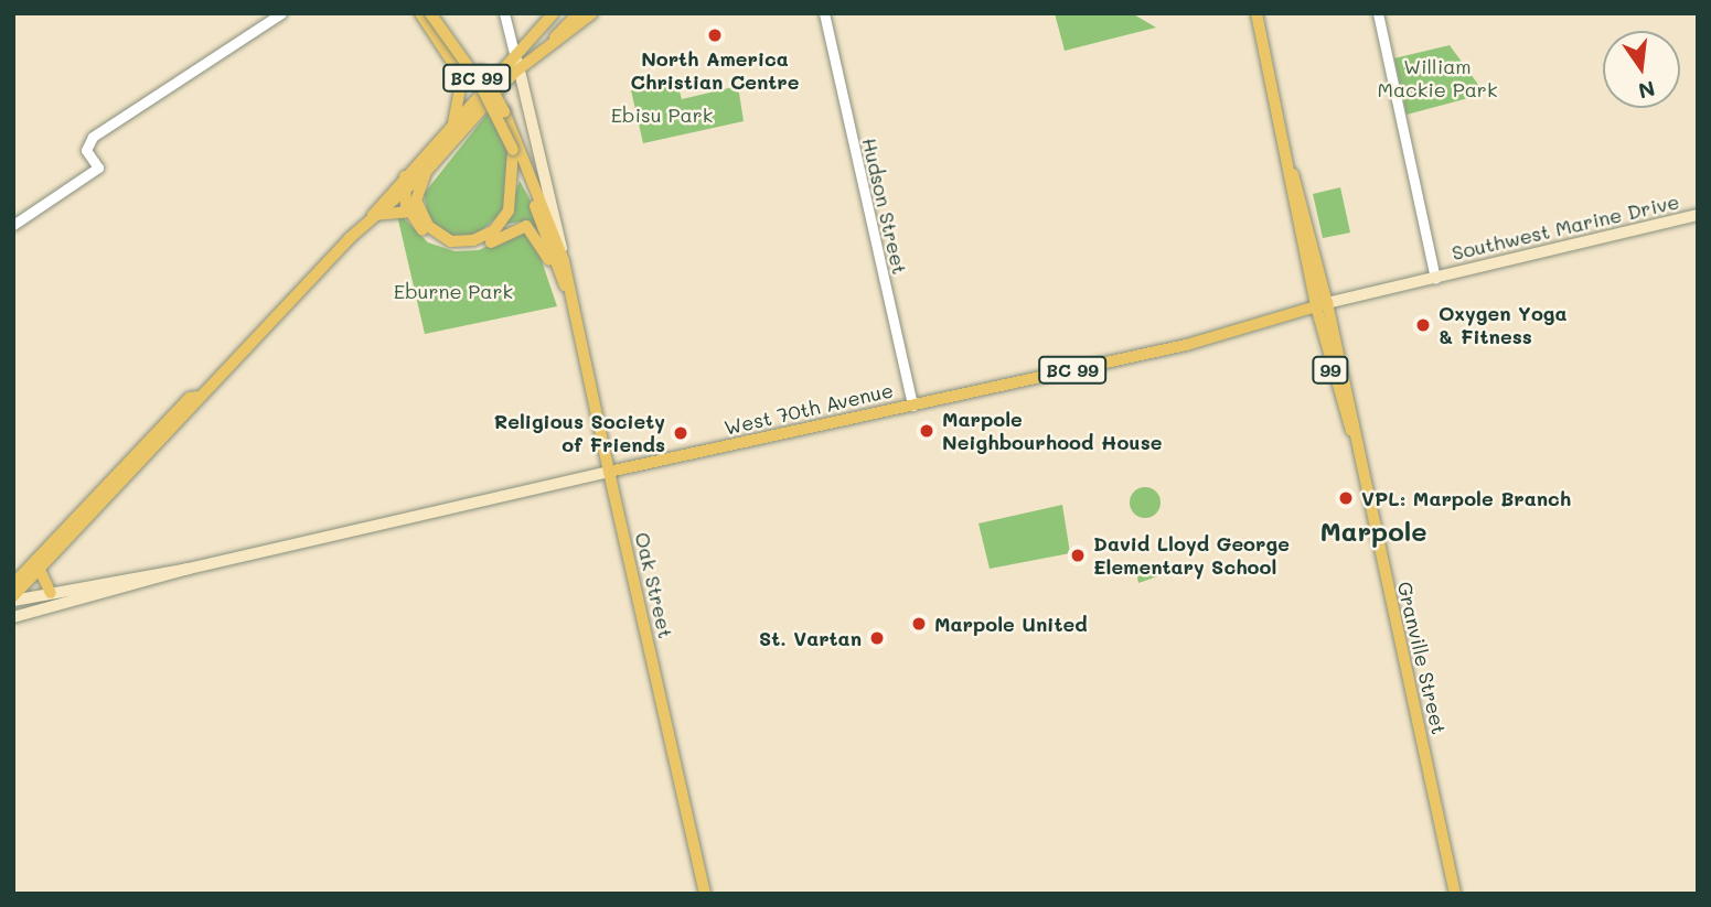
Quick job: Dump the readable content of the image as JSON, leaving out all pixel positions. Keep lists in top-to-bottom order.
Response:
{
  "streets": {
    "main road": [
      "BC 99",
      "Southwest Marine Drive",
      "West 70th Avenue",
      "Oak Street",
      "Granville Street"
    ],
    "street": ["Hudson Street"]
  },
  "crossings": [
    ["BC 99", "Oak Street"],
    ["Hudson Street", "West 70th Avenue"],
    ["Southwest Marine Drive", "West 70th Avenue"],
    ["West 70th Avenue", "Oak Street"],
    ["West 70th Avenue", "Granville Street"]
  ],
  "districts": ["Marpole"],
  "parks": ["William Mackie Park", "Ebisu Park", "Eburne Park"],
  "places": [
    "North America Christian Centre",
    "Oxygen Yoga & Fitness",
    "Marpole Neighbourhood House",
    "Religious Society of Friends",
    "VPL: Marpole Branch",
    "David Lloyd George Elementary School",
    "Marpole United",
    "St. Vartan"
  ],
  "north": "bottom"
}
